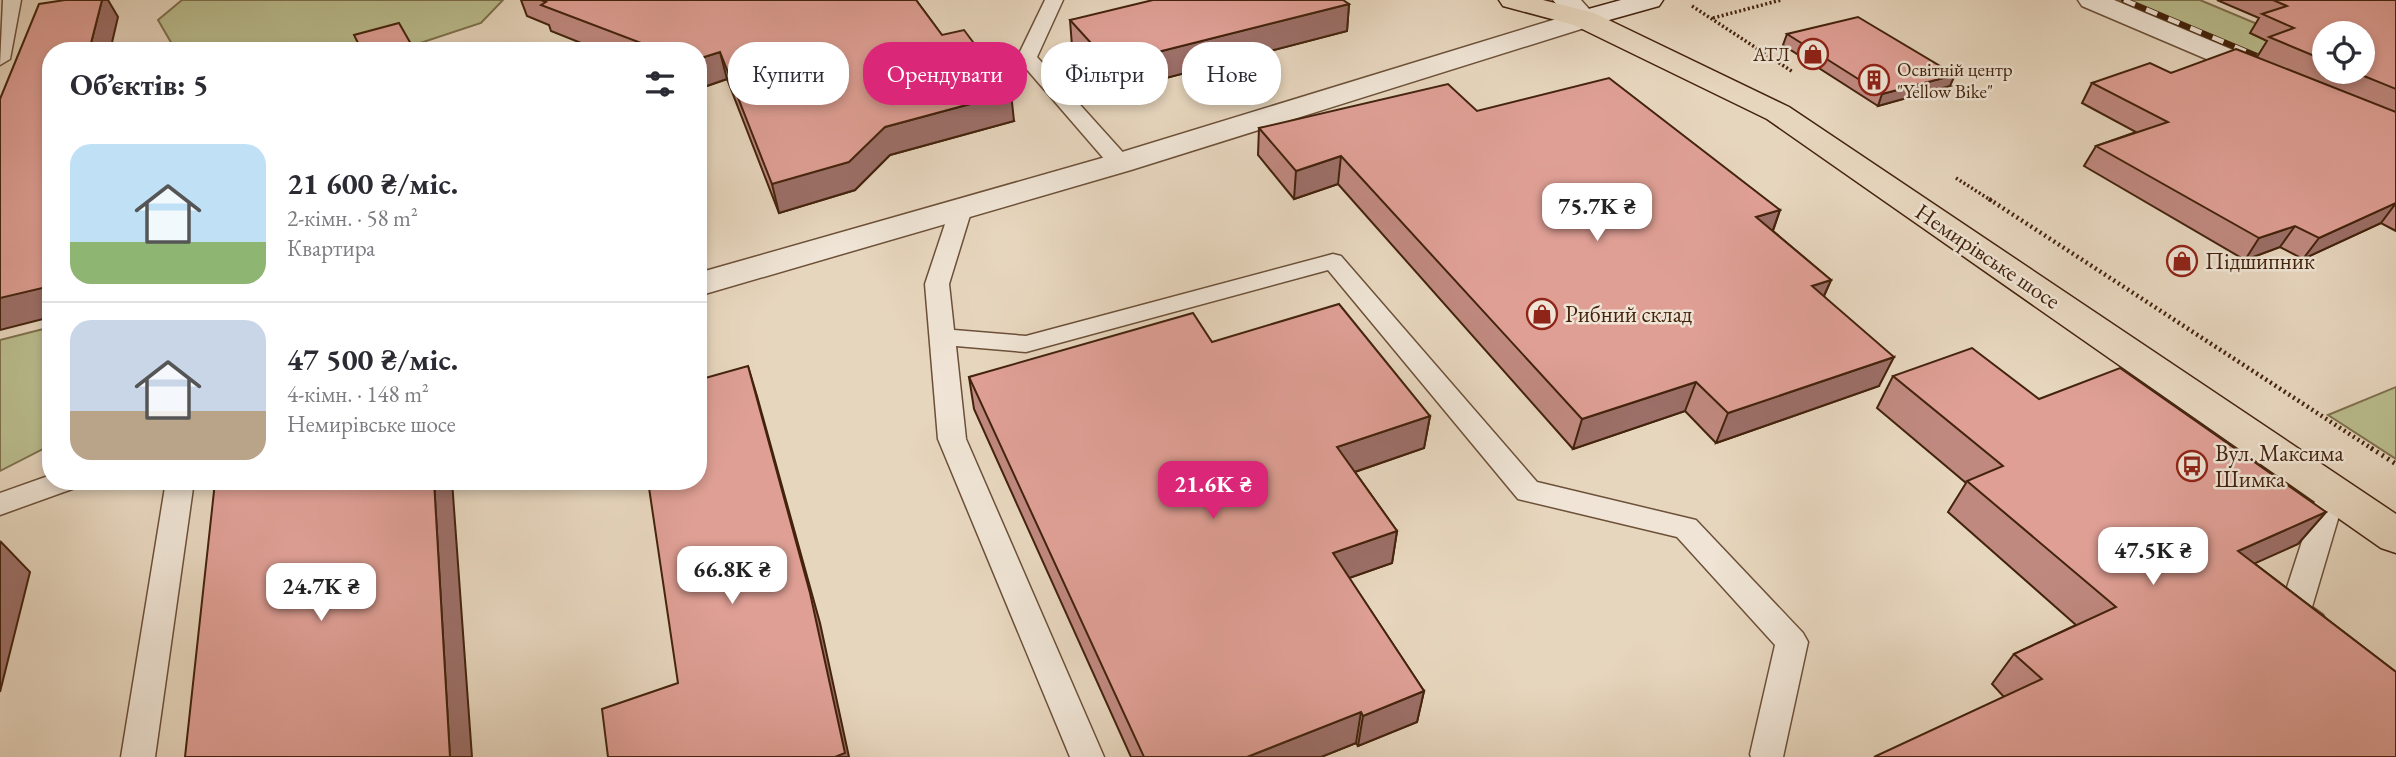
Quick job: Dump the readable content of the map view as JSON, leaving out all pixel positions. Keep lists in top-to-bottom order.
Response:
{
  "streets": {
    "main road": ["Немирівське шосе"]
  },
  "places": {
    "shop": ["АТЛ", "Підшипник", "Рибний склад"],
    "building": ["Освітній центр \"Yellow Bike\""],
    "bus stop": ["Вул. Максима Шимка"]
  },
  "page": {
    "chip": [
      "Купити",
      "Орендувати",
      "Фільтри",
      "Нове"
    ],
    "heading": "Об’єктів: 5",
    "list": [
      {
        "name": "21 600 ₴/міс.",
        "note": "2-кімн. · 58 m² · Квартира"
      },
      {
        "name": "47 500 ₴/міс.",
        "note": "4-кімн. · 148 m² · Немирівське шосе"
      }
    ],
    "price": [
      "75.7K ₴",
      "21.6K ₴",
      "47.5K ₴",
      "66.8K ₴",
      "24.7K ₴"
    ]
  }
}
